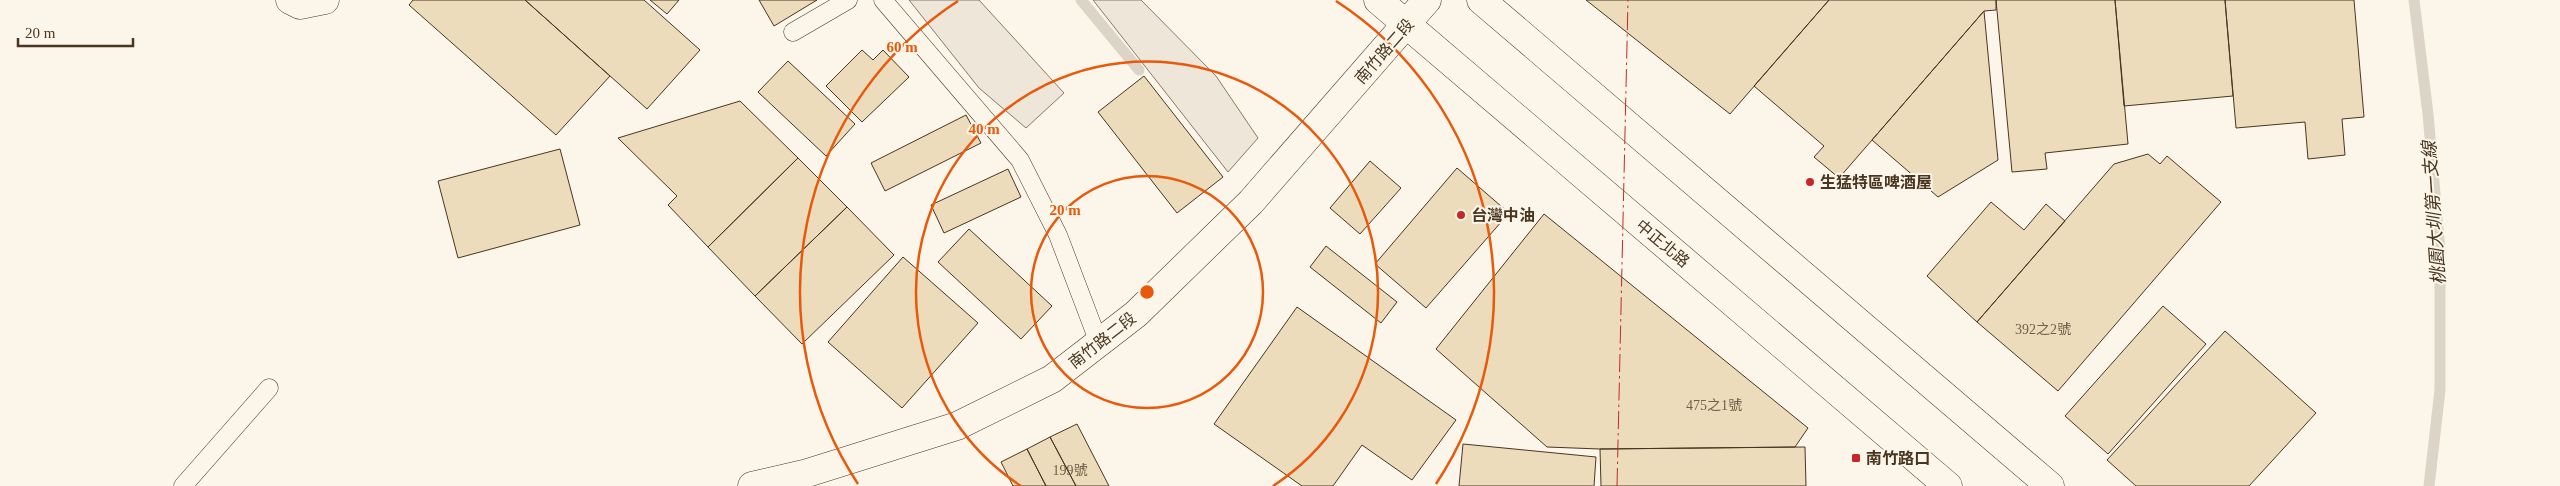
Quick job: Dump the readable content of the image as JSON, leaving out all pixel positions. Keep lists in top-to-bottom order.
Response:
{
  "streets": {
    "street": ["南竹路二段", "中正北路"]
  },
  "crossings": [
    ["南竹路二段", "中正北路"]
  ],
  "water": ["桃園大圳第一支線"],
  "places": {
    "other": ["生猛特區啤酒屋", "台灣中油"],
    "transit": ["南竹路口"]
  },
  "house_numbers": ["392之2號", "475之1號", "199號"],
  "scale_bar": "20 m",
  "rings": ["60 m", "40 m", "20 m"]
}
